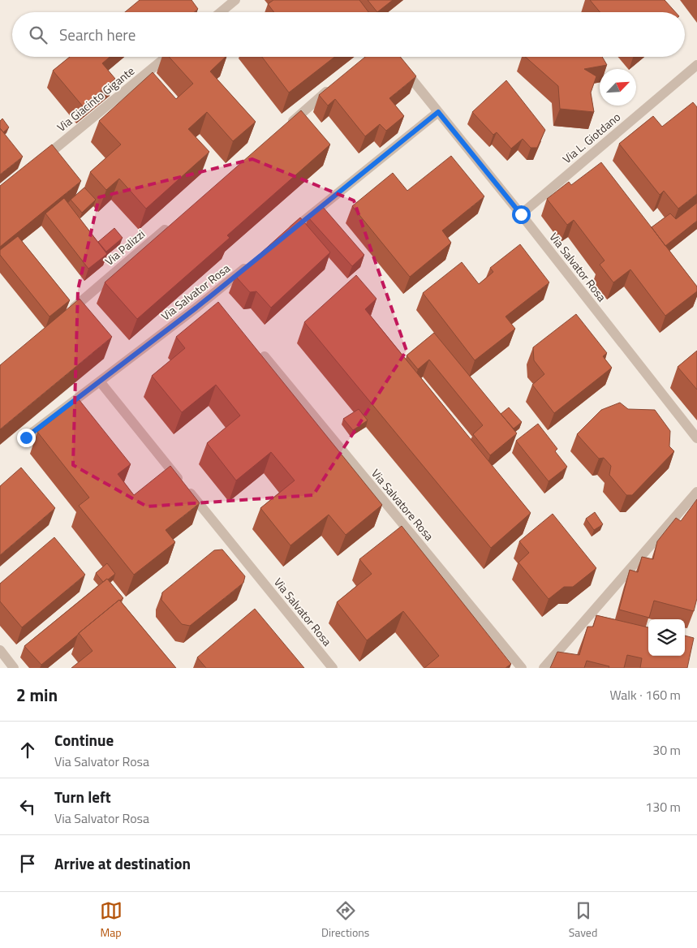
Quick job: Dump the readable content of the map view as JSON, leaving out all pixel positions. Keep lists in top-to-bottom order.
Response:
{
  "streets": {
    "street": [
      "Via Giacinto Gigante",
      "Via L. Giotdano",
      "Via Palizzi",
      "Via Salvator Rosa",
      "Via Salvatore Rosa"
    ]
  },
  "crossings": [
    ["Via L. Giotdano", "Via Salvator Rosa"]
  ],
  "north": "top right",
  "page": {
    "search": "Search here",
    "heading": ["2 min", "Walk · 160 m"],
    "list": [
      ["Continue", "Via Salvator Rosa", "30 m"],
      ["Turn left", "Via Salvator Rosa", "130 m"],
      "Arrive at destination"
    ],
    "nav": ["Map", "Directions", "Saved"]
  }
}
